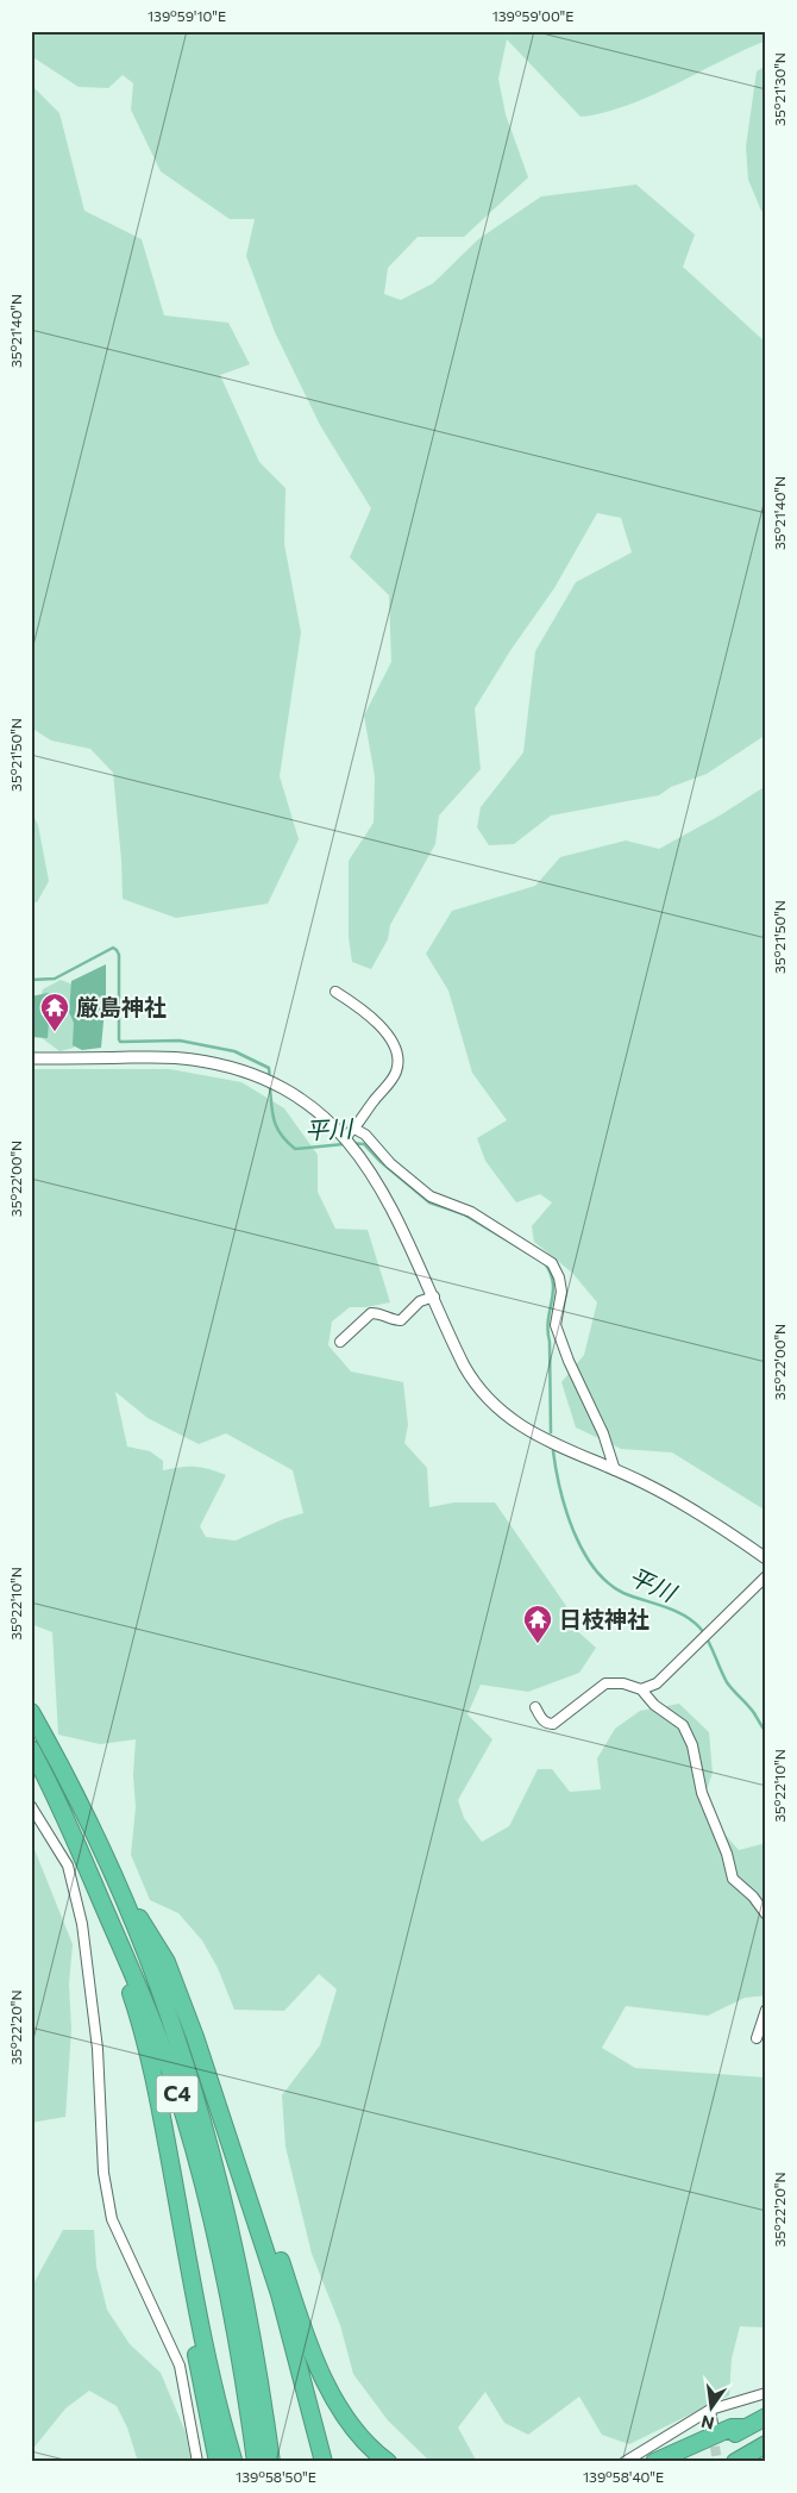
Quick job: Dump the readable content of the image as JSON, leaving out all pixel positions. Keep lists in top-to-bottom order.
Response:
{
  "streets": {
    "highway": ["C4"]
  },
  "water": ["平川"],
  "places": {
    "temple": ["厳島神社", "日枝神社"]
  },
  "north": "bottom",
  "coordinates": [
    "139°59'10\"E",
    "139°59'00\"E",
    "35°21'30\"N",
    "35°21'40\"N",
    "35°21'50\"N",
    "35°22'00\"N",
    "35°22'10\"N",
    "35°22'20\"N",
    "139°58'50\"E",
    "139°58'40\"E"
  ]
}
